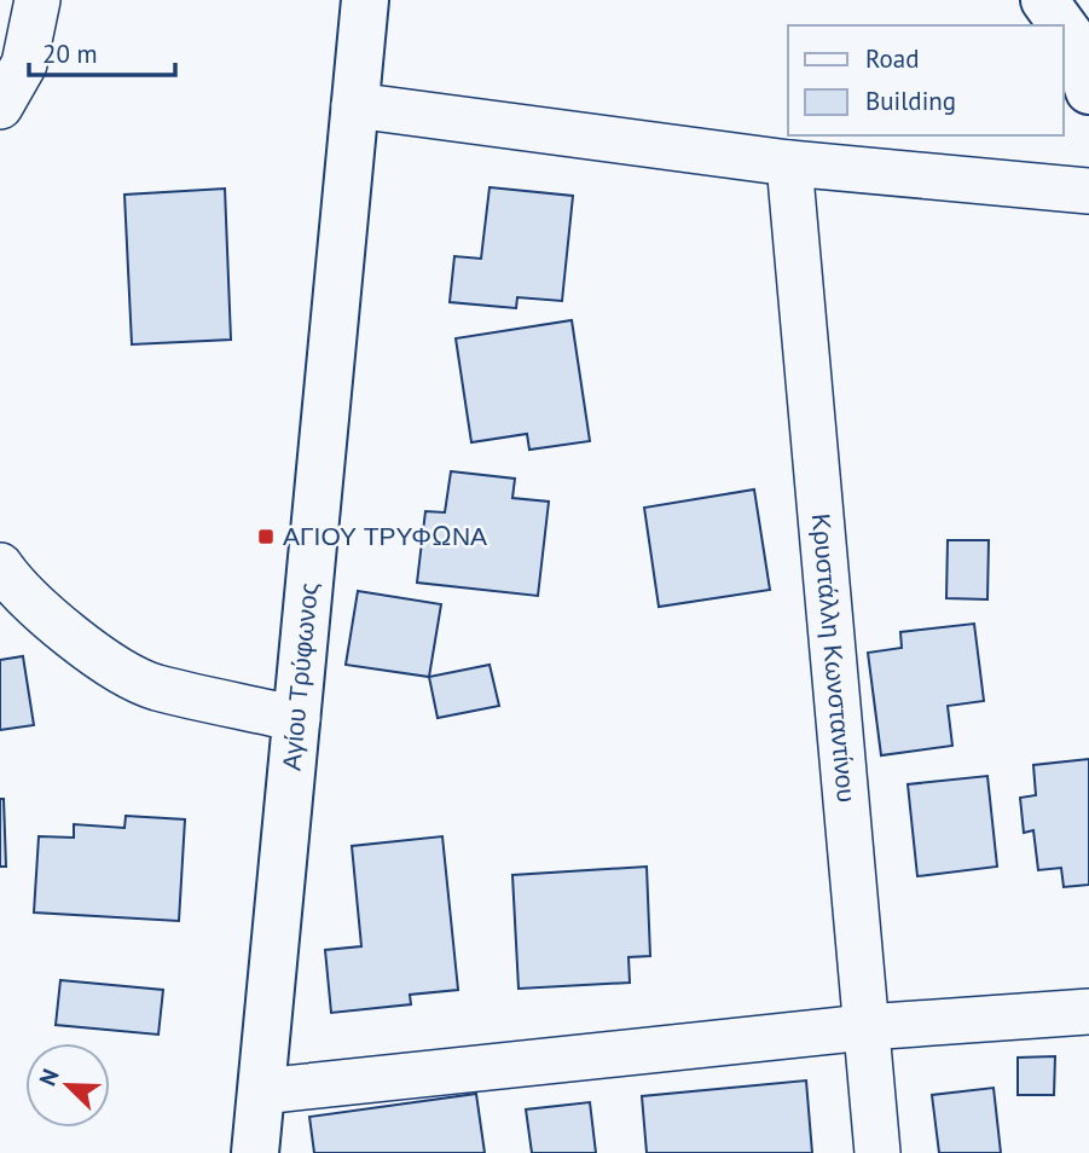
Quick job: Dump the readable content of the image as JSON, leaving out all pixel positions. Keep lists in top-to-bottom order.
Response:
{
  "streets": {
    "main road": ["Αγίου Τρύφωνος"],
    "street": ["Κρυστάλλη Κωνσταντίνου"]
  },
  "places": {
    "transit": ["ΑΓΙΟΥ ΤΡΥΦΩΝΑ"]
  },
  "legend": ["Road", "Building"],
  "scale_bar": "20 m",
  "north": "top left"
}
